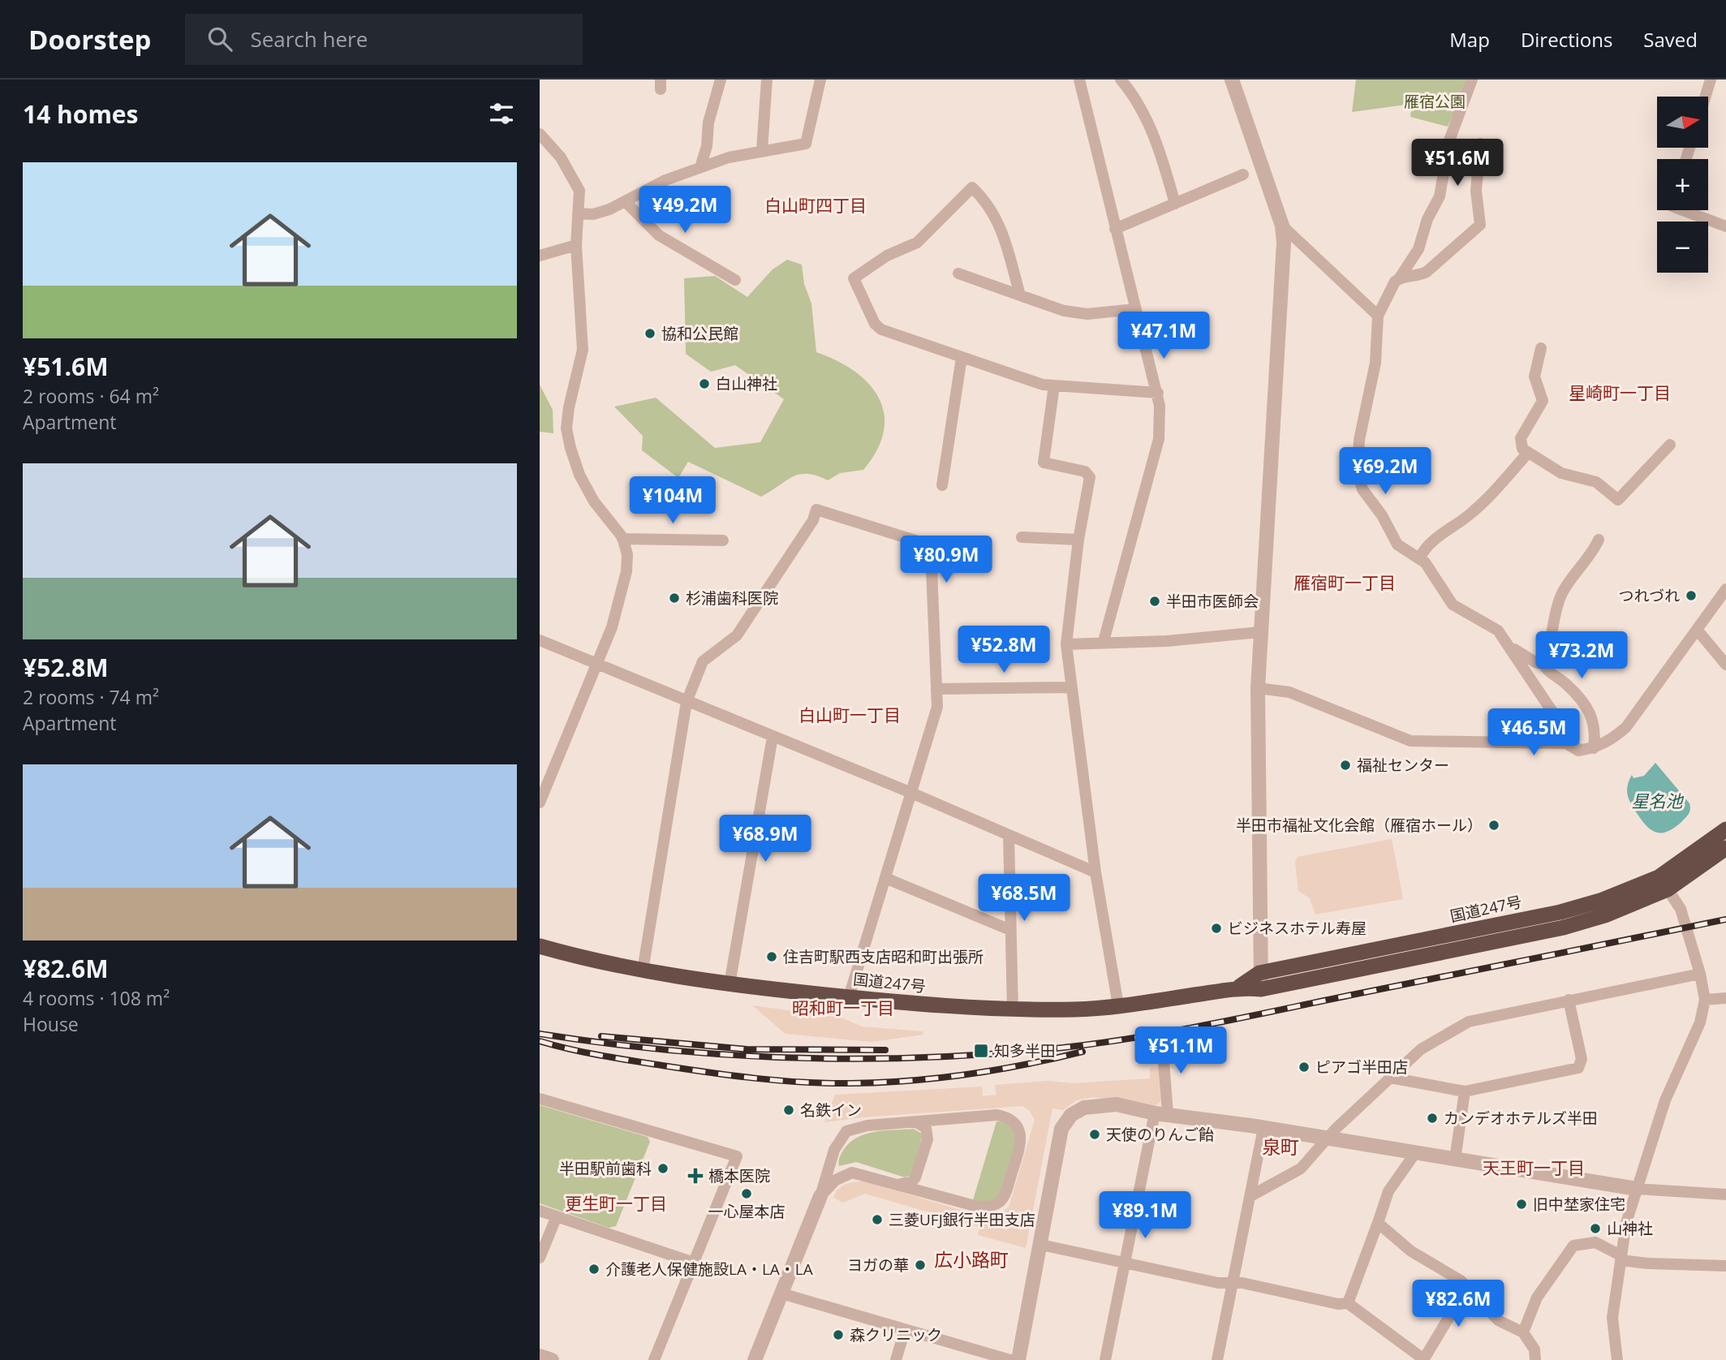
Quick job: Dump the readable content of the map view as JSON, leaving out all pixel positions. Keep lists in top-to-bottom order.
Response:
{
  "streets": {
    "highway": ["国道247号"]
  },
  "districts": [
    "白山町四丁目",
    "星崎町一丁目",
    "雁宿町一丁目",
    "白山町一丁目",
    "昭和町一丁目",
    "泉町",
    "天王町一丁目",
    "更生町一丁目",
    "広小路町"
  ],
  "water": ["星名池"],
  "parks": ["雁宿公園"],
  "places": {
    "other": [
      "協和公民館",
      "白山神社",
      "つれづれ",
      "杉浦歯科医院",
      "半田市医師会",
      "福祉センター",
      "半田市福祉文化会館（雁宿ホール）",
      "ビジネスホテル寿屋",
      "住吉町駅西支店昭和町出張所",
      "ピアゴ半田店",
      "名鉄イン",
      "カンデオホテルズ半田",
      "天使のりんご飴",
      "半田駅前歯科",
      "一心屋本店",
      "旧中埜家住宅",
      "三菱UFJ銀行半田支店",
      "山神社",
      "ヨガの華",
      "介護老人保健施設LA・LA・LA",
      "森クリニック"
    ],
    "transit": ["知多半田"],
    "health": ["橋本医院"]
  },
  "north": "right",
  "page": {
    "header": "Doorstep",
    "search": "Search here",
    "nav": ["Map", "Directions", "Saved"],
    "heading": "14 homes",
    "map_buttons": ["+", "−"],
    "price": [
      "¥51.6M",
      "¥49.2M",
      "¥47.1M",
      "¥69.2M",
      "¥104M",
      "¥80.9M",
      "¥52.8M",
      "¥73.2M",
      "¥46.5M",
      "¥68.9M",
      "¥68.5M",
      "¥51.1M",
      "¥89.1M",
      "¥82.6M"
    ],
    "list": [
      {
        "name": "¥51.6M",
        "note": "2 rooms · 64 m² · Apartment"
      },
      {
        "name": "¥52.8M",
        "note": "2 rooms · 74 m² · Apartment"
      },
      {
        "name": "¥82.6M",
        "note": "4 rooms · 108 m² · House"
      }
    ]
  }
}
